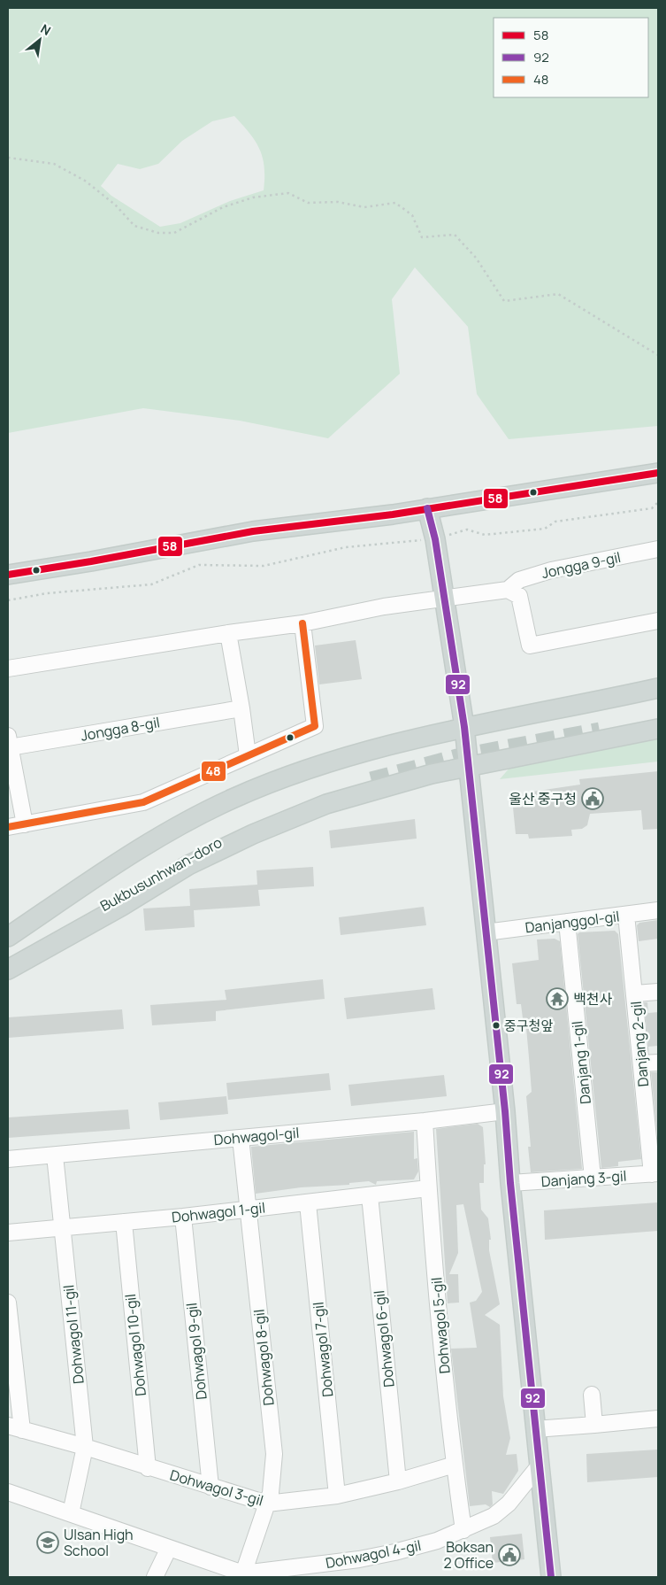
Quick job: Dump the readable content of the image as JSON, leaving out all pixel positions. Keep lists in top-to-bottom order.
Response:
{
  "streets": {
    "main road": ["Bukbusunhwan-doro"],
    "street": [
      "Jongga 9-gil",
      "Jongga 8-gil",
      "Danjanggol-gil",
      "Danjang 2-gil",
      "Danjang 1-gil",
      "Dohwagol-gil",
      "Danjang 3-gil",
      "Dohwagol 1-gil",
      "Dohwagol 5-gil",
      "Dohwagol 11-gil",
      "Dohwagol 6-gil",
      "Dohwagol 10-gil",
      "Dohwagol 7-gil",
      "Dohwagol 9-gil",
      "Dohwagol 8-gil",
      "Dohwagol 3-gil",
      "Dohwagol 4-gil"
    ]
  },
  "crossings": [
    ["Danjanggol-gil", "Danjang 2-gil"],
    ["Danjanggol-gil", "Danjang 1-gil"],
    ["Danjang 2-gil", "Danjang 3-gil"],
    ["Danjang 1-gil", "Danjang 3-gil"],
    ["Dohwagol-gil", "Dohwagol 5-gil"],
    ["Dohwagol-gil", "Dohwagol 11-gil"],
    ["Dohwagol-gil", "Dohwagol 8-gil"],
    ["Dohwagol 1-gil", "Dohwagol 5-gil"],
    ["Dohwagol 1-gil", "Dohwagol 11-gil"],
    ["Dohwagol 1-gil", "Dohwagol 6-gil"],
    ["Dohwagol 1-gil", "Dohwagol 10-gil"],
    ["Dohwagol 1-gil", "Dohwagol 7-gil"],
    ["Dohwagol 1-gil", "Dohwagol 9-gil"],
    ["Dohwagol 1-gil", "Dohwagol 8-gil"],
    ["Dohwagol 5-gil", "Dohwagol 3-gil"],
    ["Dohwagol 5-gil", "Dohwagol 4-gil"],
    ["Dohwagol 11-gil", "Dohwagol 3-gil"],
    ["Dohwagol 11-gil", "Dohwagol 4-gil"],
    ["Dohwagol 6-gil", "Dohwagol 3-gil"],
    ["Dohwagol 10-gil", "Dohwagol 3-gil"],
    ["Dohwagol 7-gil", "Dohwagol 3-gil"],
    ["Dohwagol 9-gil", "Dohwagol 3-gil"],
    ["Dohwagol 8-gil", "Dohwagol 3-gil"],
    ["Dohwagol 8-gil", "Dohwagol 4-gil"]
  ],
  "places": {
    "public building": ["울산 중구청", "Boksan 2 Office"],
    "temple": ["백천사"],
    "other": ["중구청앞"],
    "school or university": ["Ulsan High School"]
  },
  "lines": ["transit line 58", "transit line 92", "transit line 48"],
  "legend": ["58", "92", "48"],
  "north": "top right"
}
